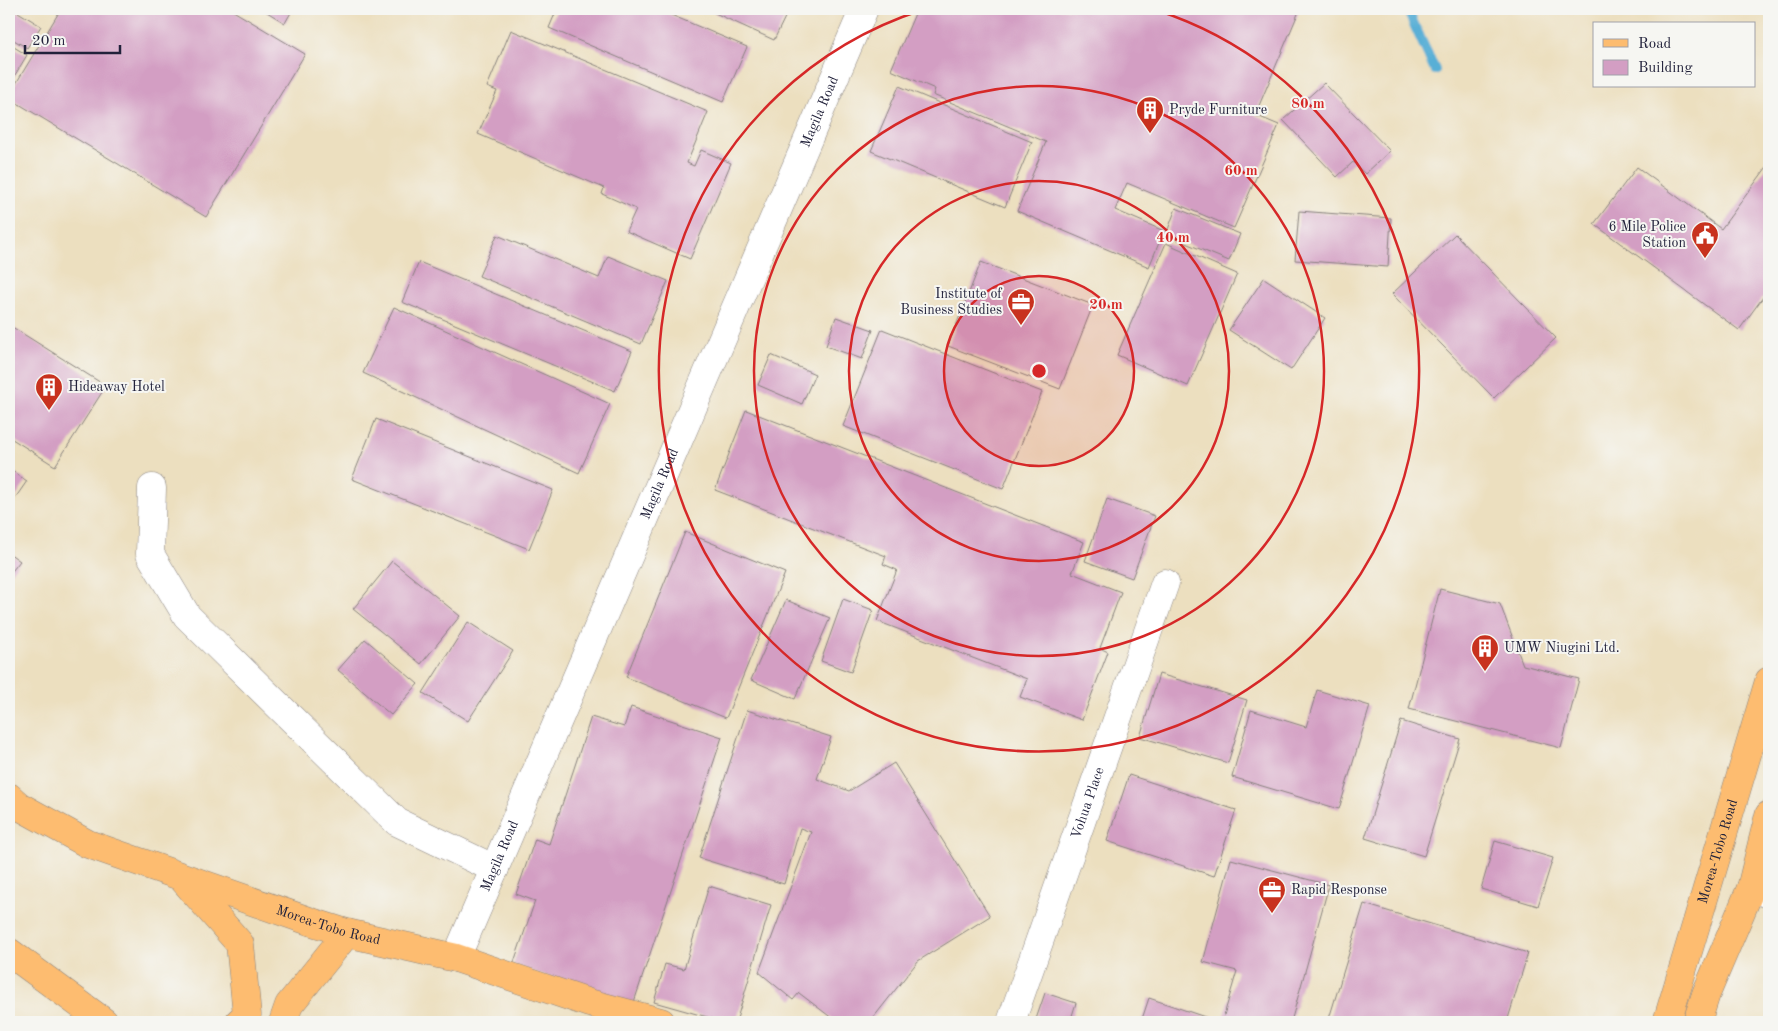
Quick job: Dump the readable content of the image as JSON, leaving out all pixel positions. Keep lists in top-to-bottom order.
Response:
{
  "streets": {
    "main road": ["Morea-Tobo Road"],
    "street": ["Magila Road", "Vohua Place"]
  },
  "crossings": [
    ["Magila Road", "Morea-Tobo Road"]
  ],
  "places": {
    "building": ["Pryde Furniture", "Hideaway Hotel", "UMW Niugini Ltd."],
    "public building": ["6 Mile Police Station"],
    "office": ["Institute of Business Studies", "Rapid Response"]
  },
  "legend": ["Road", "Building"],
  "scale_bar": "20 m",
  "rings": [
    "80 m",
    "60 m",
    "40 m",
    "20 m"
  ]
}
